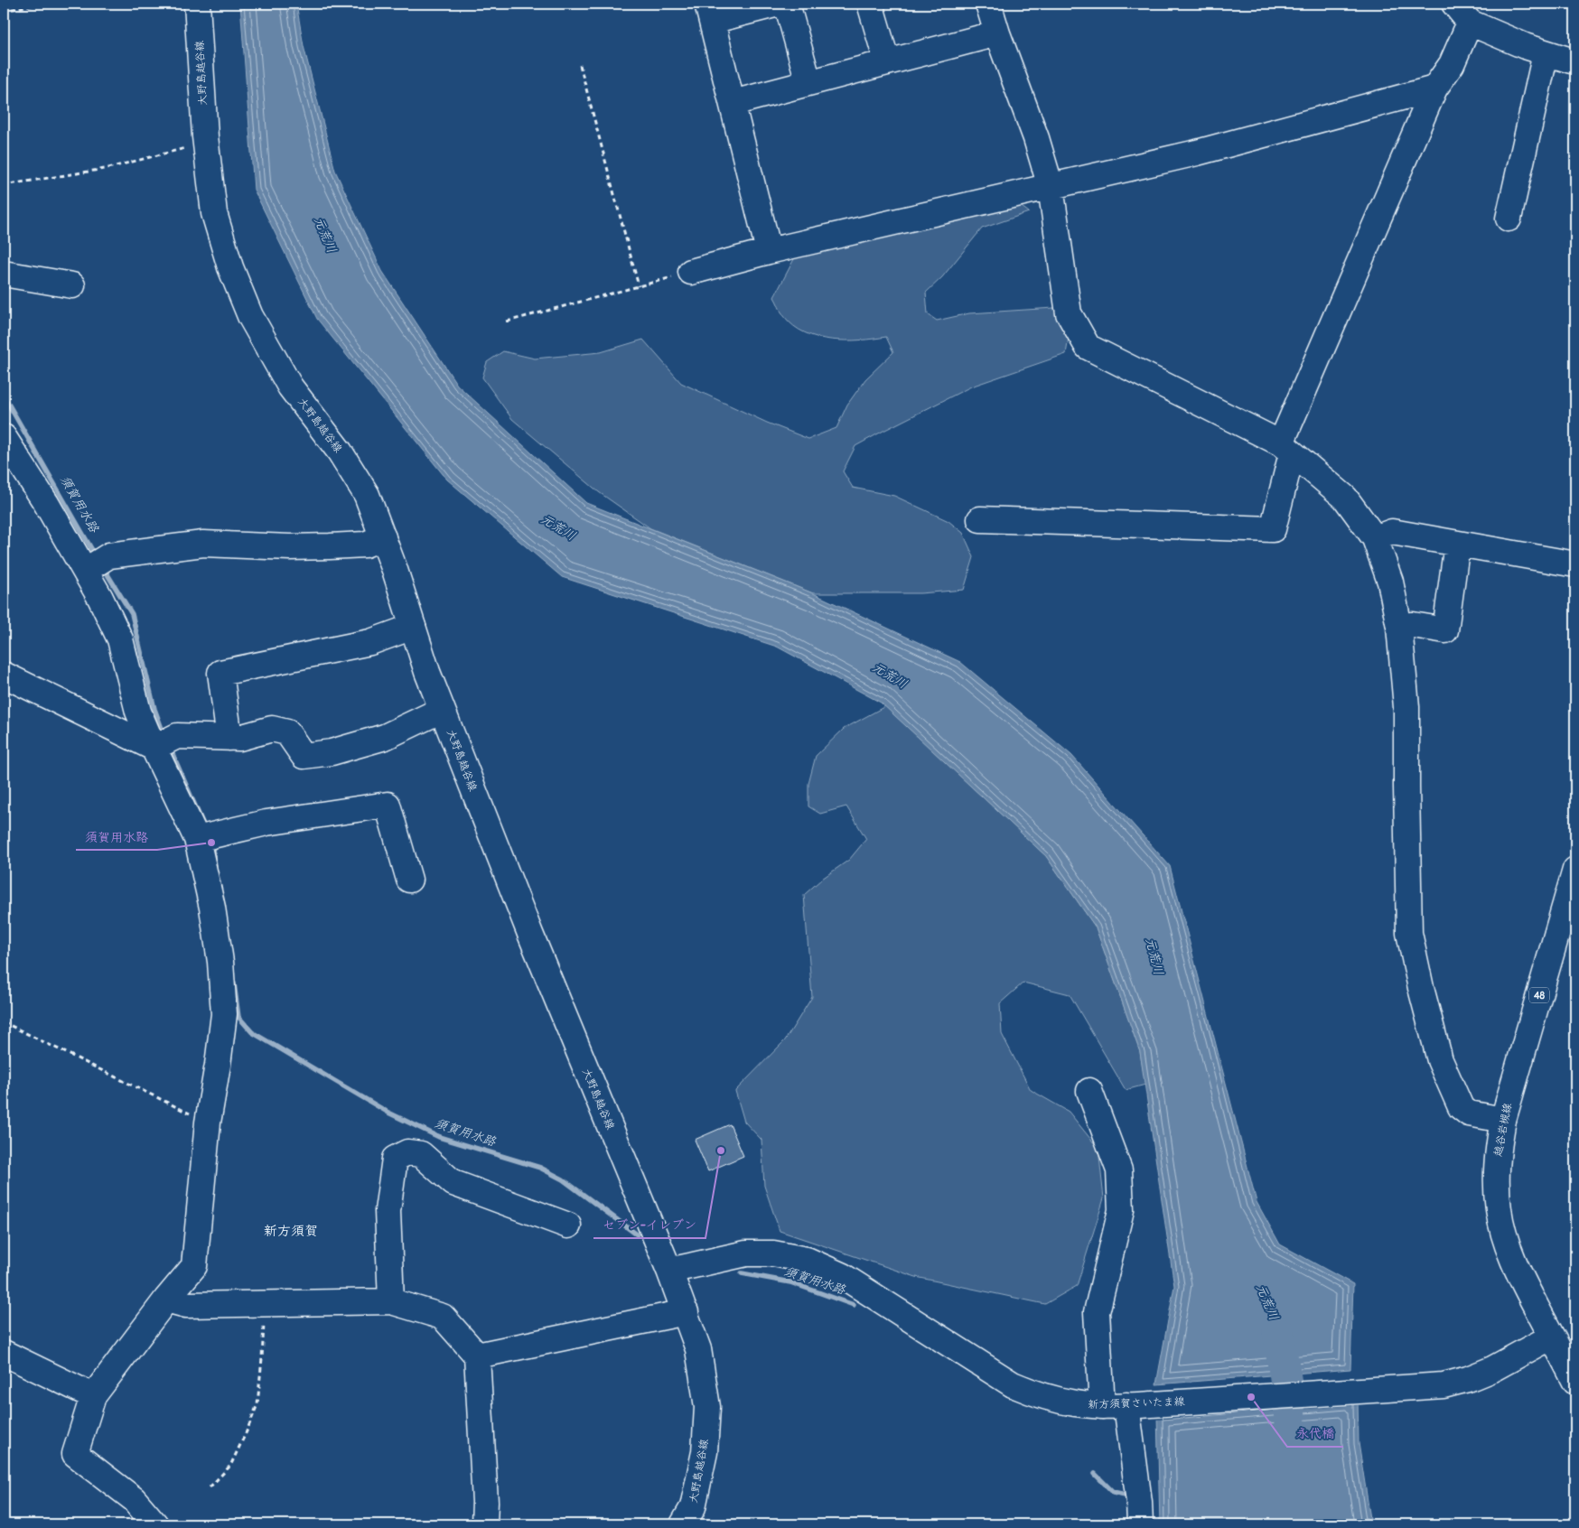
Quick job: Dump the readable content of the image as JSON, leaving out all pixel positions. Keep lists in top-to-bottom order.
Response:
{
  "streets": {
    "street": [
      "大野島越谷線",
      "48",
      "越谷岩槻線",
      "新方須賀さいたま線"
    ]
  },
  "crossings": [
    ["大野島越谷線", "新方須賀さいたま線"],
    ["越谷岩槻線", "新方須賀さいたま線"]
  ],
  "districts": ["新方須賀"],
  "water": ["元荒川", "須賀用水路"],
  "places": ["須賀用水路", "セブン-イレブン", "永代橋"]
}
